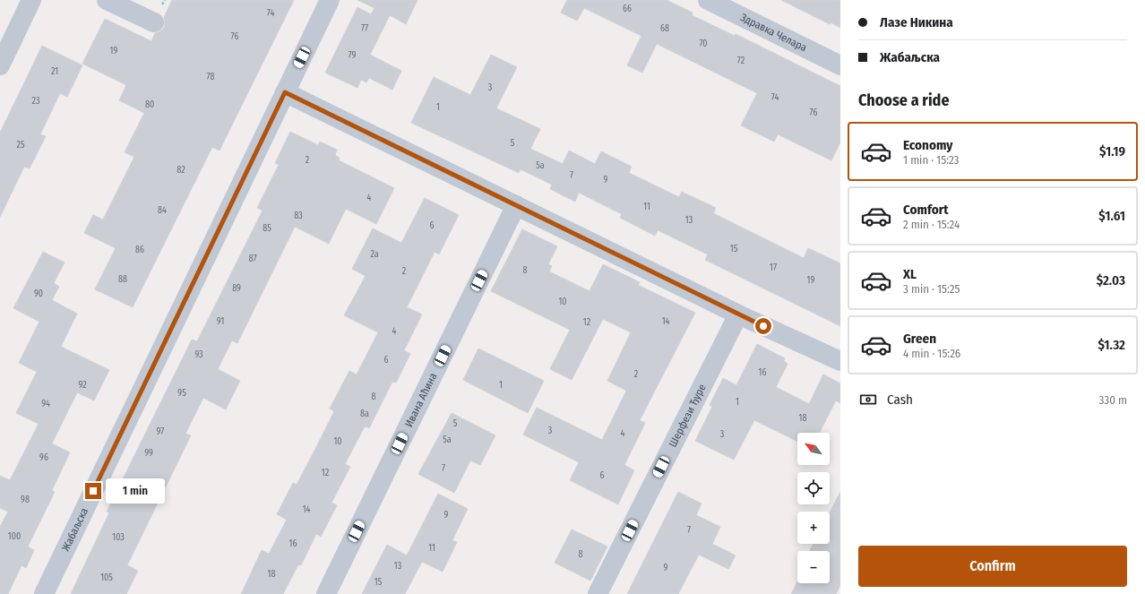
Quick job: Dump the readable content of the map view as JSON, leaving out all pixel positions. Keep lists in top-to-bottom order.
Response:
{
  "streets": {
    "street": [
      "Здравка Челара",
      "Ивана Аћина",
      "Шерфези Ђуре",
      "Жабаљска"
    ]
  },
  "house_numbers": [
    "66",
    "74",
    "77",
    "68",
    "76",
    "70",
    "19",
    "79",
    "72",
    "21",
    "78",
    "3",
    "74",
    "23",
    "80",
    "1",
    "76",
    "5",
    "25",
    "2",
    "5a",
    "82",
    "7",
    "9",
    "4",
    "11",
    "84",
    "83",
    "13",
    "6",
    "85",
    "15",
    "86",
    "2a",
    "87",
    "17",
    "8",
    "2",
    "88",
    "19",
    "89",
    "90",
    "10",
    "91",
    "14",
    "12",
    "4",
    "93",
    "6",
    "16",
    "2",
    "92",
    "1",
    "95",
    "8",
    "1",
    "94",
    "8a",
    "18",
    "5",
    "3",
    "97",
    "4",
    "3",
    "5a",
    "10",
    "99",
    "96",
    "7",
    "12",
    "6",
    "98",
    "14",
    "9",
    "7",
    "100",
    "103",
    "16",
    "11",
    "8",
    "13",
    "9",
    "18",
    "105",
    "15"
  ],
  "north": "top left",
  "page": {
    "banner": ["Лазе Никина", "Жабаљска"],
    "heading": "Choose a ride",
    "list": [
      {
        "name": "Economy",
        "note": "1 min · 15:23",
        "value": "$1.19"
      },
      {
        "name": "Comfort",
        "note": "2 min · 15:24",
        "value": "$1.61"
      },
      {
        "name": "XL",
        "note": "3 min · 15:25",
        "value": "$2.03"
      },
      {
        "name": "Green",
        "note": "4 min · 15:26",
        "value": "$1.32"
      }
    ],
    "pay": ["Cash", "330 m"],
    "map_buttons": ["+", "−"],
    "bubble": "1 min",
    "buttons": "Confirm"
  }
}
